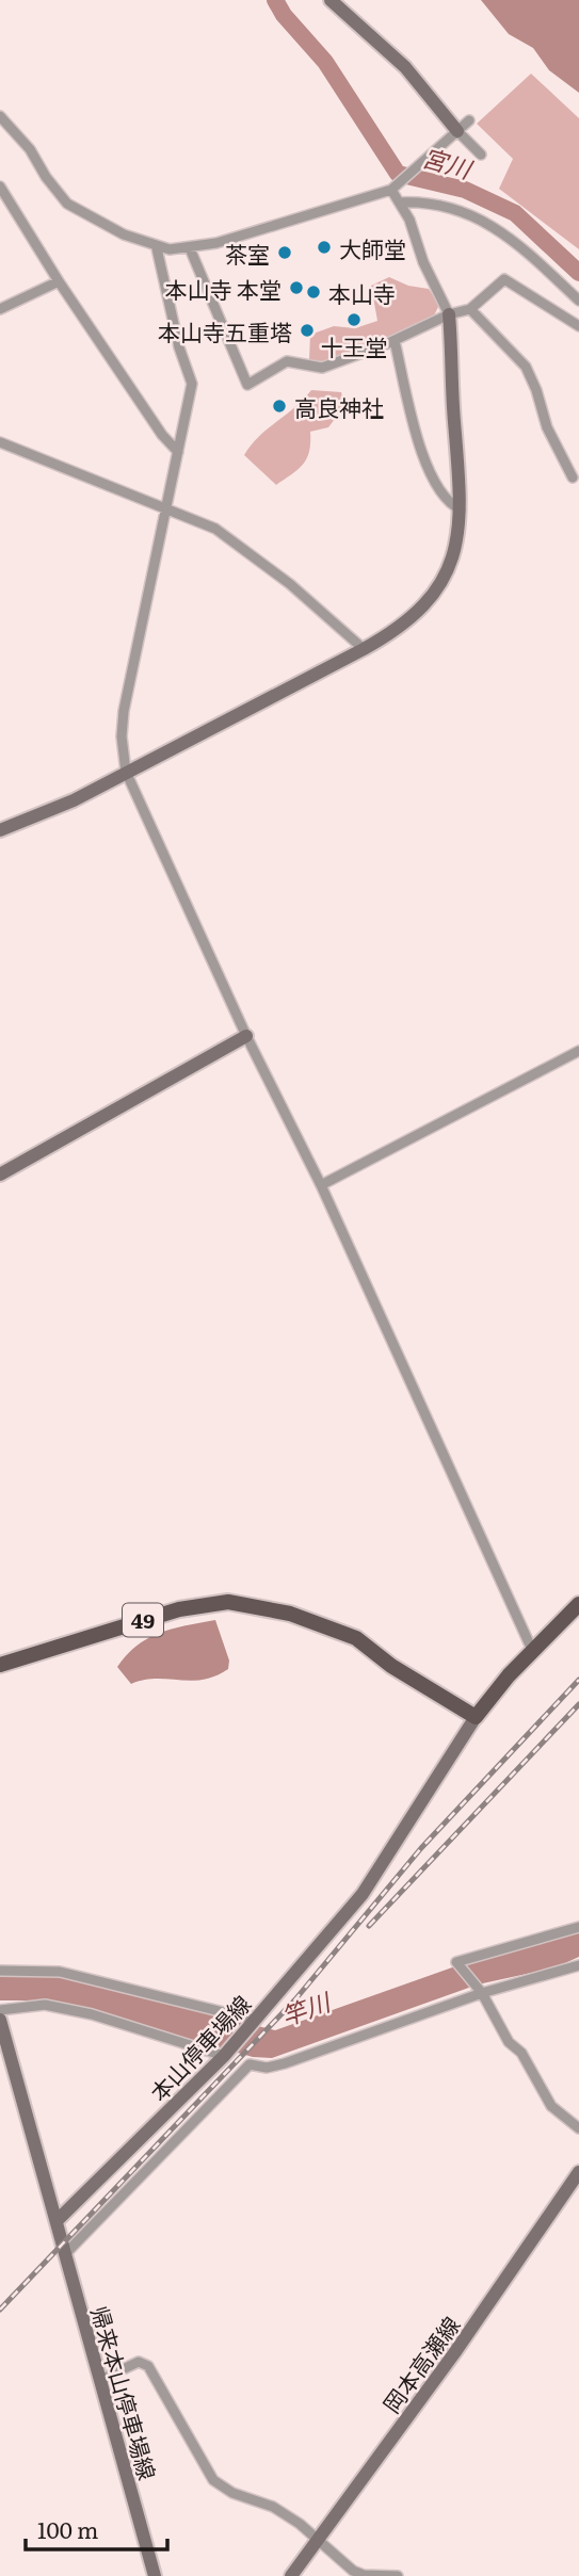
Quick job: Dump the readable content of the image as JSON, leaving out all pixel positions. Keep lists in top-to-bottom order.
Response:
{
  "streets": {
    "main road": [
      "49",
      "本山停車場線",
      "岡本高瀬線",
      "帰来本山停車場線"
    ]
  },
  "crossings": [
    ["49", "本山停車場線"],
    ["本山停車場線", "帰来本山停車場線"]
  ],
  "water": ["宮川", "竿川"],
  "places": [
    "大師堂",
    "茶室",
    "本山寺 本堂",
    "本山寺",
    "十王堂",
    "本山寺五重塔",
    "高良神社"
  ],
  "scale_bar": "100 m"
}
